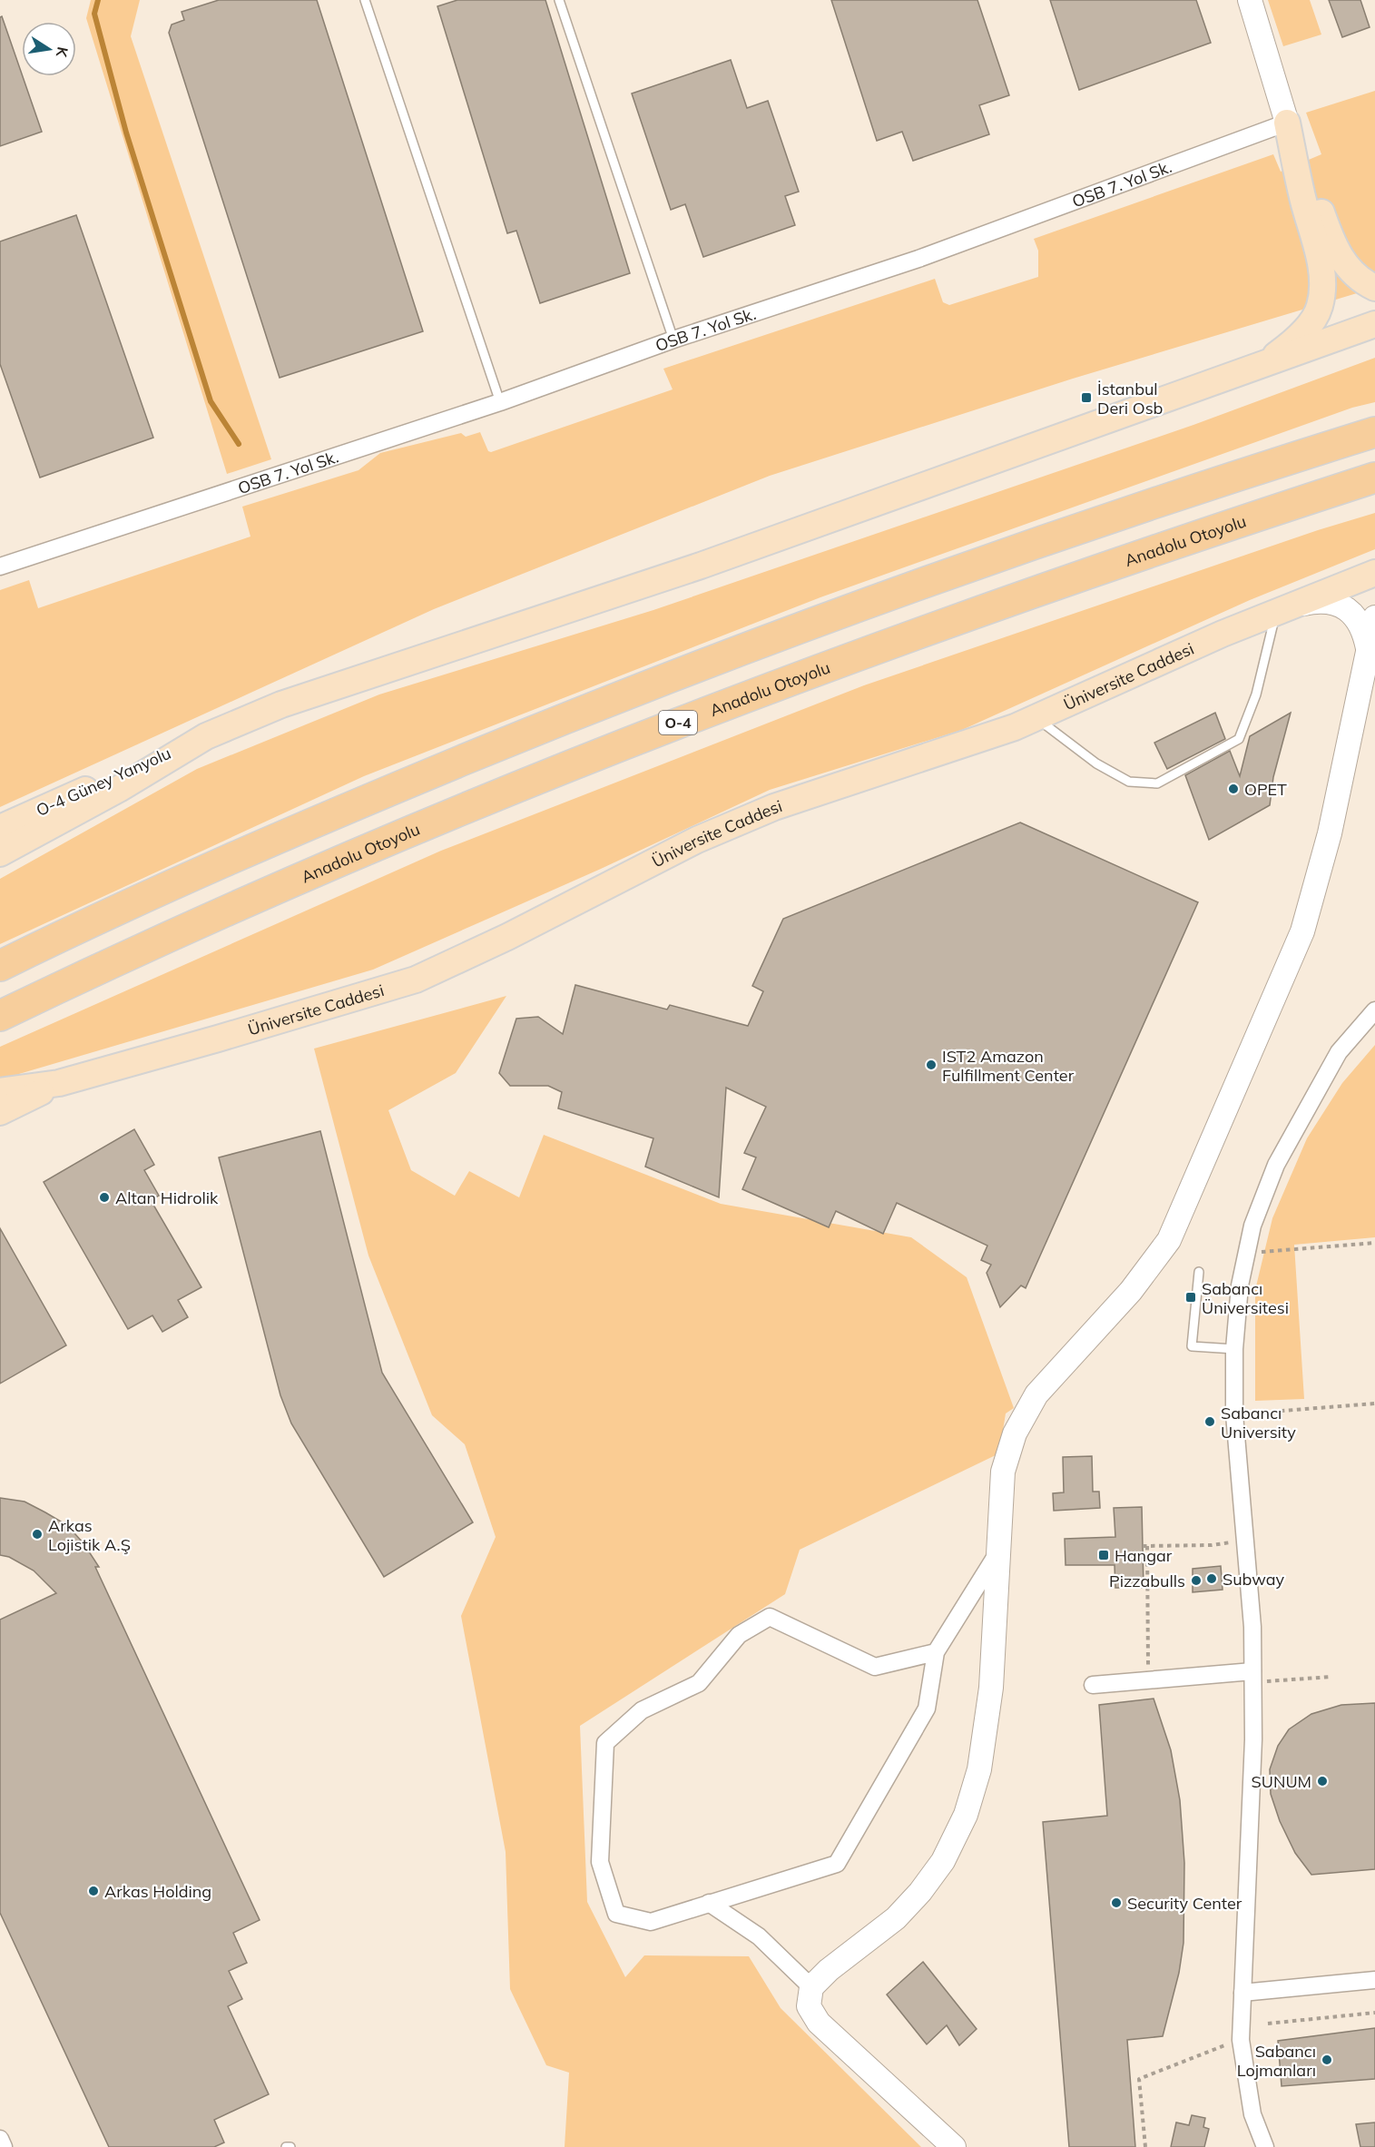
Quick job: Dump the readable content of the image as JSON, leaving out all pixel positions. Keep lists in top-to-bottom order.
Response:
{
  "streets": {
    "highway": ["Anadolu Otoyolu", "O-4"],
    "main road": ["Üniversite Caddesi", "O-4 Güney Yanyolu"],
    "street": ["OSB 7. Yol Sk."]
  },
  "places": {
    "transit": ["İstanbul Deri Osb", "Sabancı Üniversitesi", "Hangar"],
    "other": [
      "OPET",
      "IST2 Amazon Fulfillment Center",
      "Altan Hidrolik",
      "Sabancı University",
      "Arkas Lojistik A.Ş",
      "Subway",
      "Pizzabulls",
      "SUNUM",
      "Arkas Holding",
      "Security Center",
      "Sabancı Lojmanları"
    ]
  },
  "north": "right"
}
